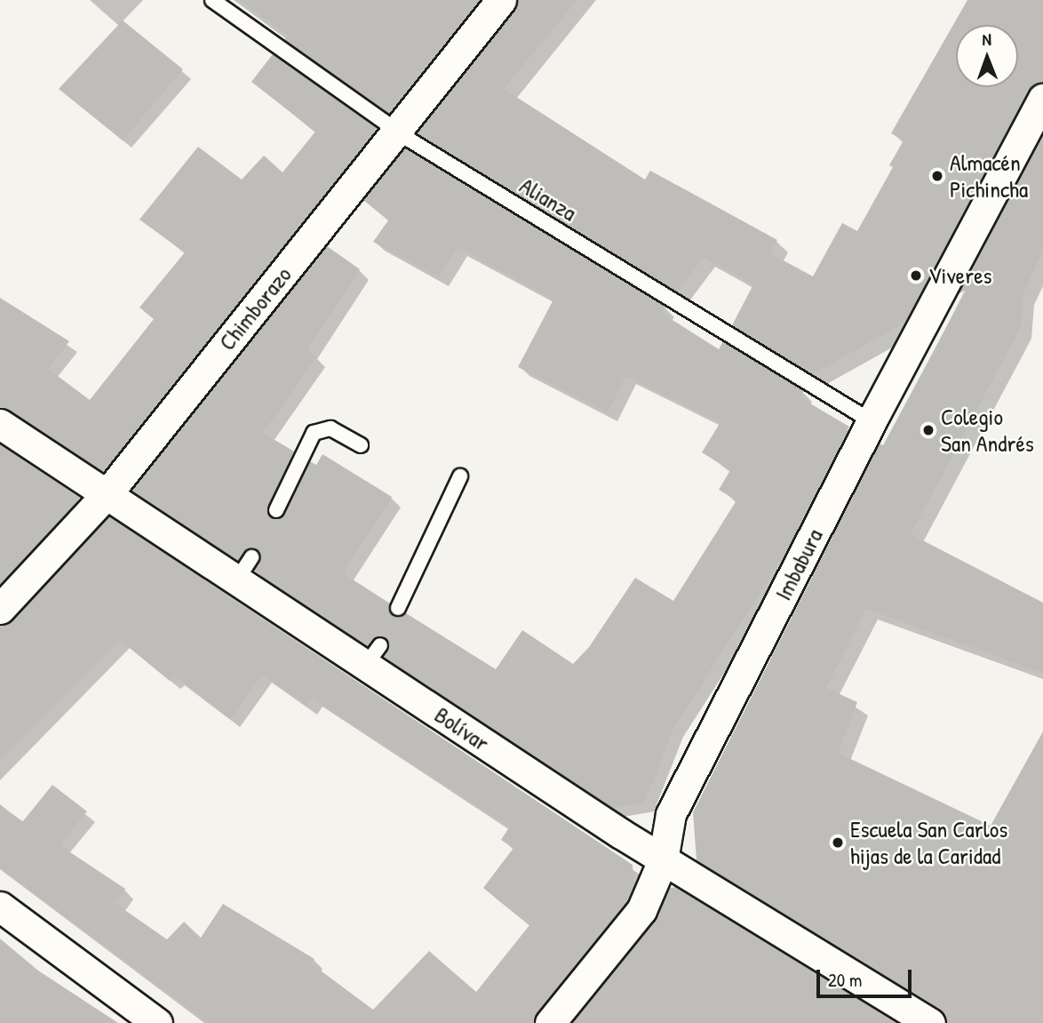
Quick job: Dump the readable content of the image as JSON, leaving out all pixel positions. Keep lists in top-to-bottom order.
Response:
{
  "streets": {
    "street": ["Chimborazo", "Imbabura", "Bolívar"],
    "lane": ["Alianza"]
  },
  "crossings": [
    ["Alianza", "Chimborazo"],
    ["Alianza", "Imbabura"],
    ["Chimborazo", "Bolívar"],
    ["Imbabura", "Bolívar"]
  ],
  "places": [
    "Almacén Pichincha",
    "Viveres",
    "Colegio San Andrés",
    "Escuela San Carlos hijas de la Caridad"
  ],
  "scale_bar": "20 m",
  "north": "top"
}
